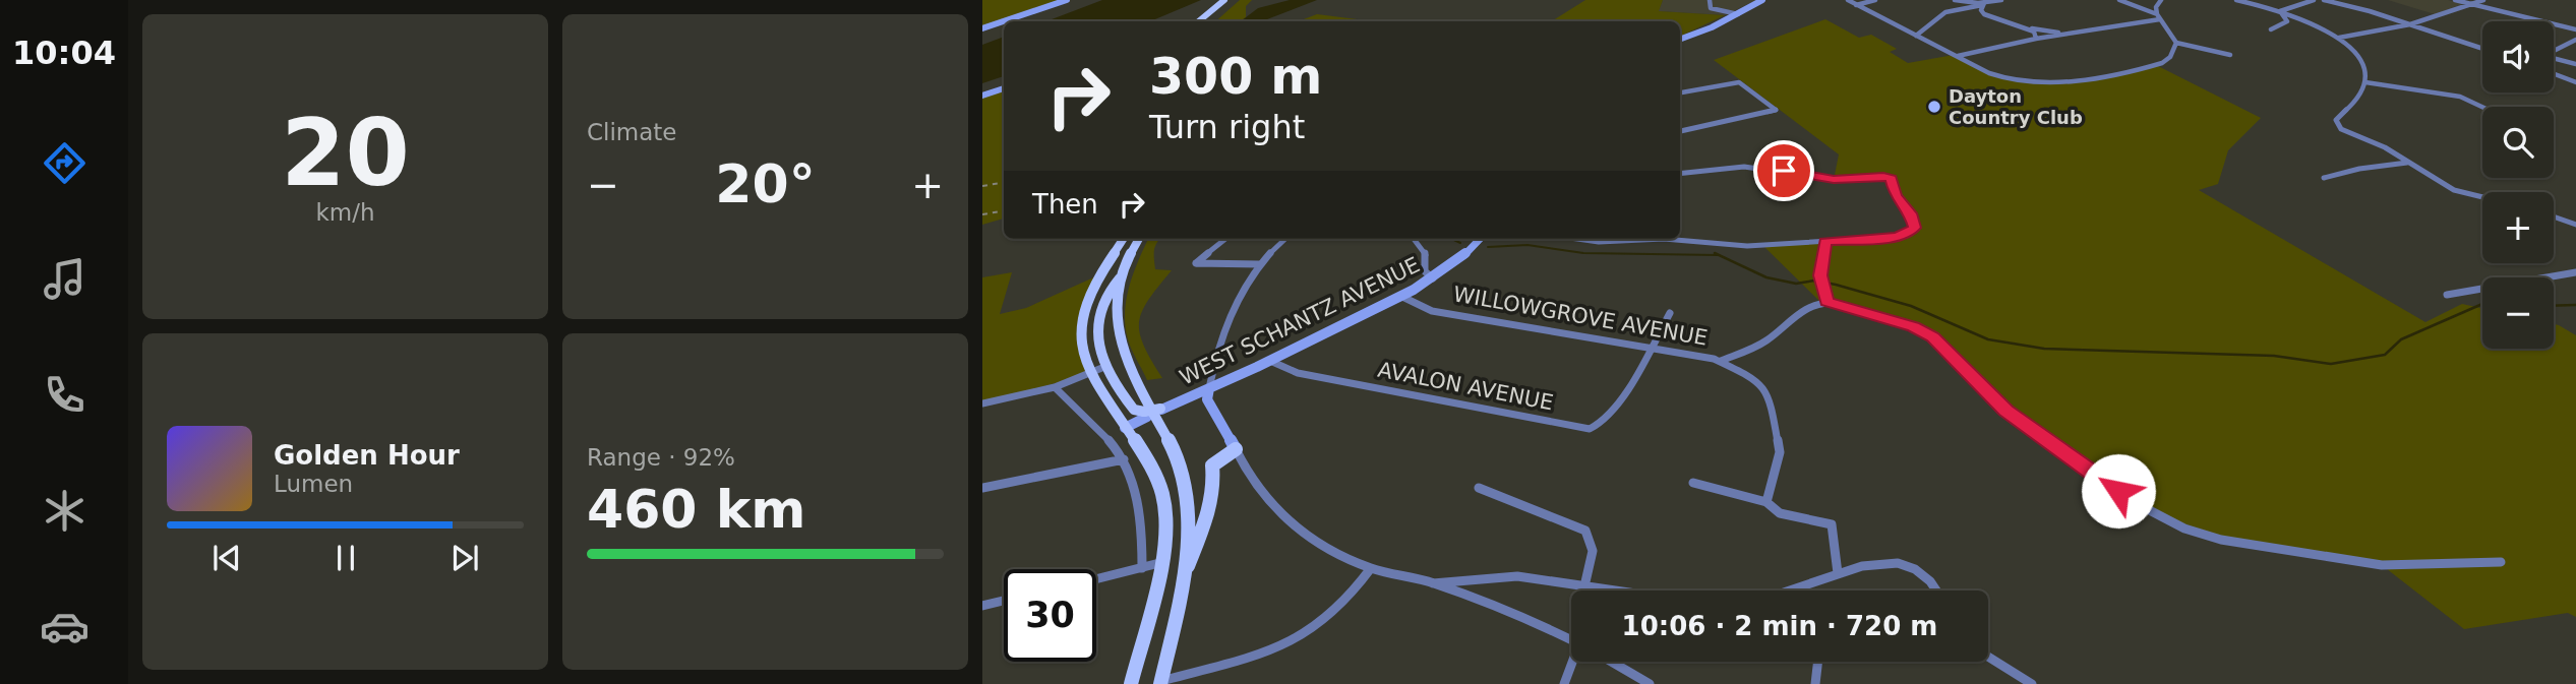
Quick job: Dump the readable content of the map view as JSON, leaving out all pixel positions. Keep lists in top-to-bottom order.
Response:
{
  "streets": {
    "main road": ["WEST SCHANTZ AVENUE"],
    "street": ["WILLOWGROVE AVENUE", "AVALON AVENUE"]
  },
  "crossings": [
    ["WILLOWGROVE AVENUE", "WEST SCHANTZ AVENUE"],
    ["WILLOWGROVE AVENUE", "AVALON AVENUE"],
    ["WEST SCHANTZ AVENUE", "AVALON AVENUE"]
  ],
  "places": ["Dayton Country Club"],
  "page": {
    "tabs": "10:04",
    "tile": [
      ["20", "km/h"],
      "Climate",
      ["Range · 92%", "460 km"]
    ],
    "map_buttons": ["+", "−"],
    "turn": ["300 m", "Turn right"],
    "heat": ["−", "20°", "+"],
    "then": "Then",
    "song": ["Golden Hour", "Lumen"],
    "limit": "30",
    "trip": "10:06 · 2 min · 720 m"
  }
}
